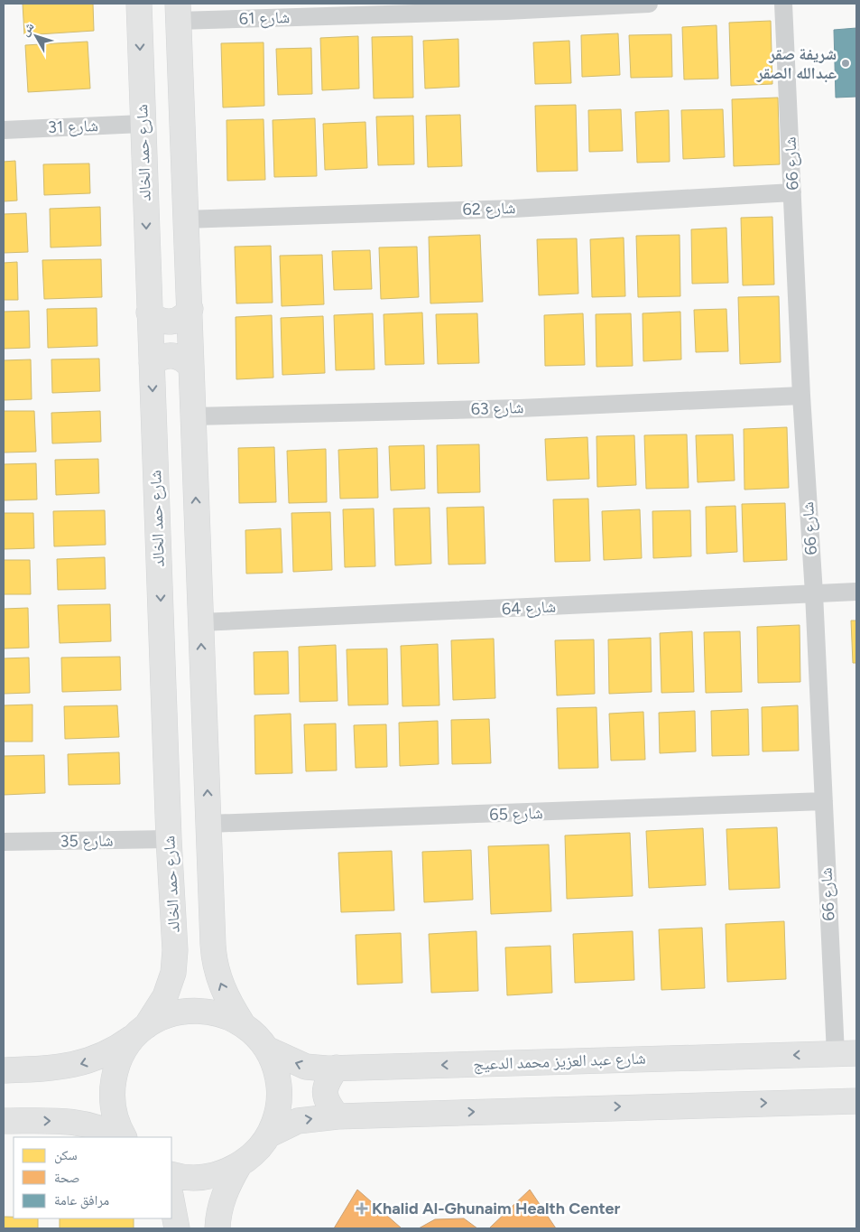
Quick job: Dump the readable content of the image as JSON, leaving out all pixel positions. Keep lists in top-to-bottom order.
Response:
{
  "streets": {
    "street": [
      "شارع 61",
      "شارع 31",
      "شارع حمد الخالد",
      "شارع 66",
      "شارع 62",
      "شارع 63",
      "شارع 64",
      "شارع 65",
      "شارع 35",
      "شارع عبد العزيز محمد الدعيج"
    ]
  },
  "crossings": [
    ["شارع 31", "شارع حمد الخالد"],
    ["شارع حمد الخالد", "شارع 35"],
    ["شارع 66", "شارع 62"],
    ["شارع 66", "شارع 63"],
    ["شارع 66", "شارع 64"],
    ["شارع 66", "شارع 65"],
    ["شارع 66", "شارع عبد العزيز محمد الدعيج"]
  ],
  "places": {
    "other": ["شريفة صقر عبدالله الصقر"],
    "health": ["Khalid Al-Ghunaim Health Center"]
  },
  "legend": ["سكن", "صحة", "مرافق عامة"],
  "north": "top left"
}
